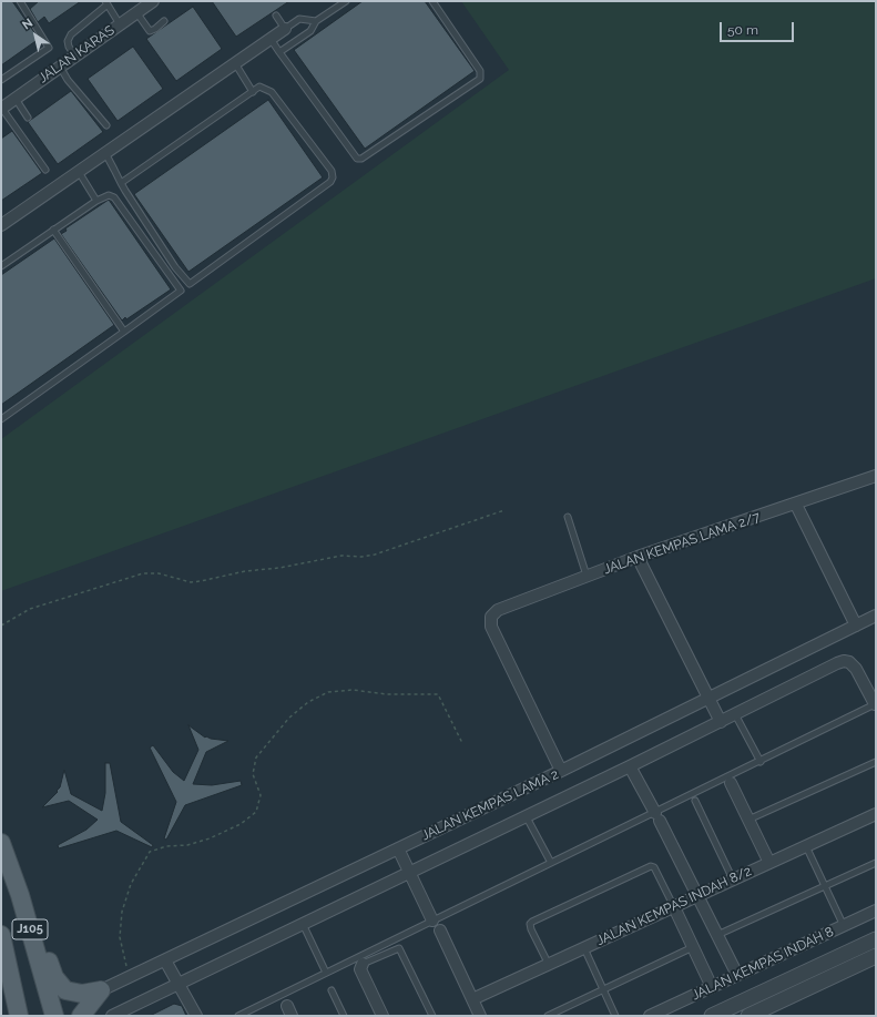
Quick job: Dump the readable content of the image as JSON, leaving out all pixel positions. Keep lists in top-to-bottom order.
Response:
{
  "streets": {
    "main road": ["J105"],
    "street": [
      "JALAN KARAS",
      "JALAN KEMPAS LAMA 2/7",
      "JALAN KEMPAS LAMA 2",
      "JALAN KEMPAS INDAH 8/2",
      "JALAN KEMPAS INDAH 8"
    ]
  },
  "crossings": [
    ["JALAN KEMPAS LAMA 2/7", "JALAN KEMPAS LAMA 2"]
  ],
  "scale_bar": "50 m",
  "north": "top left"
}
